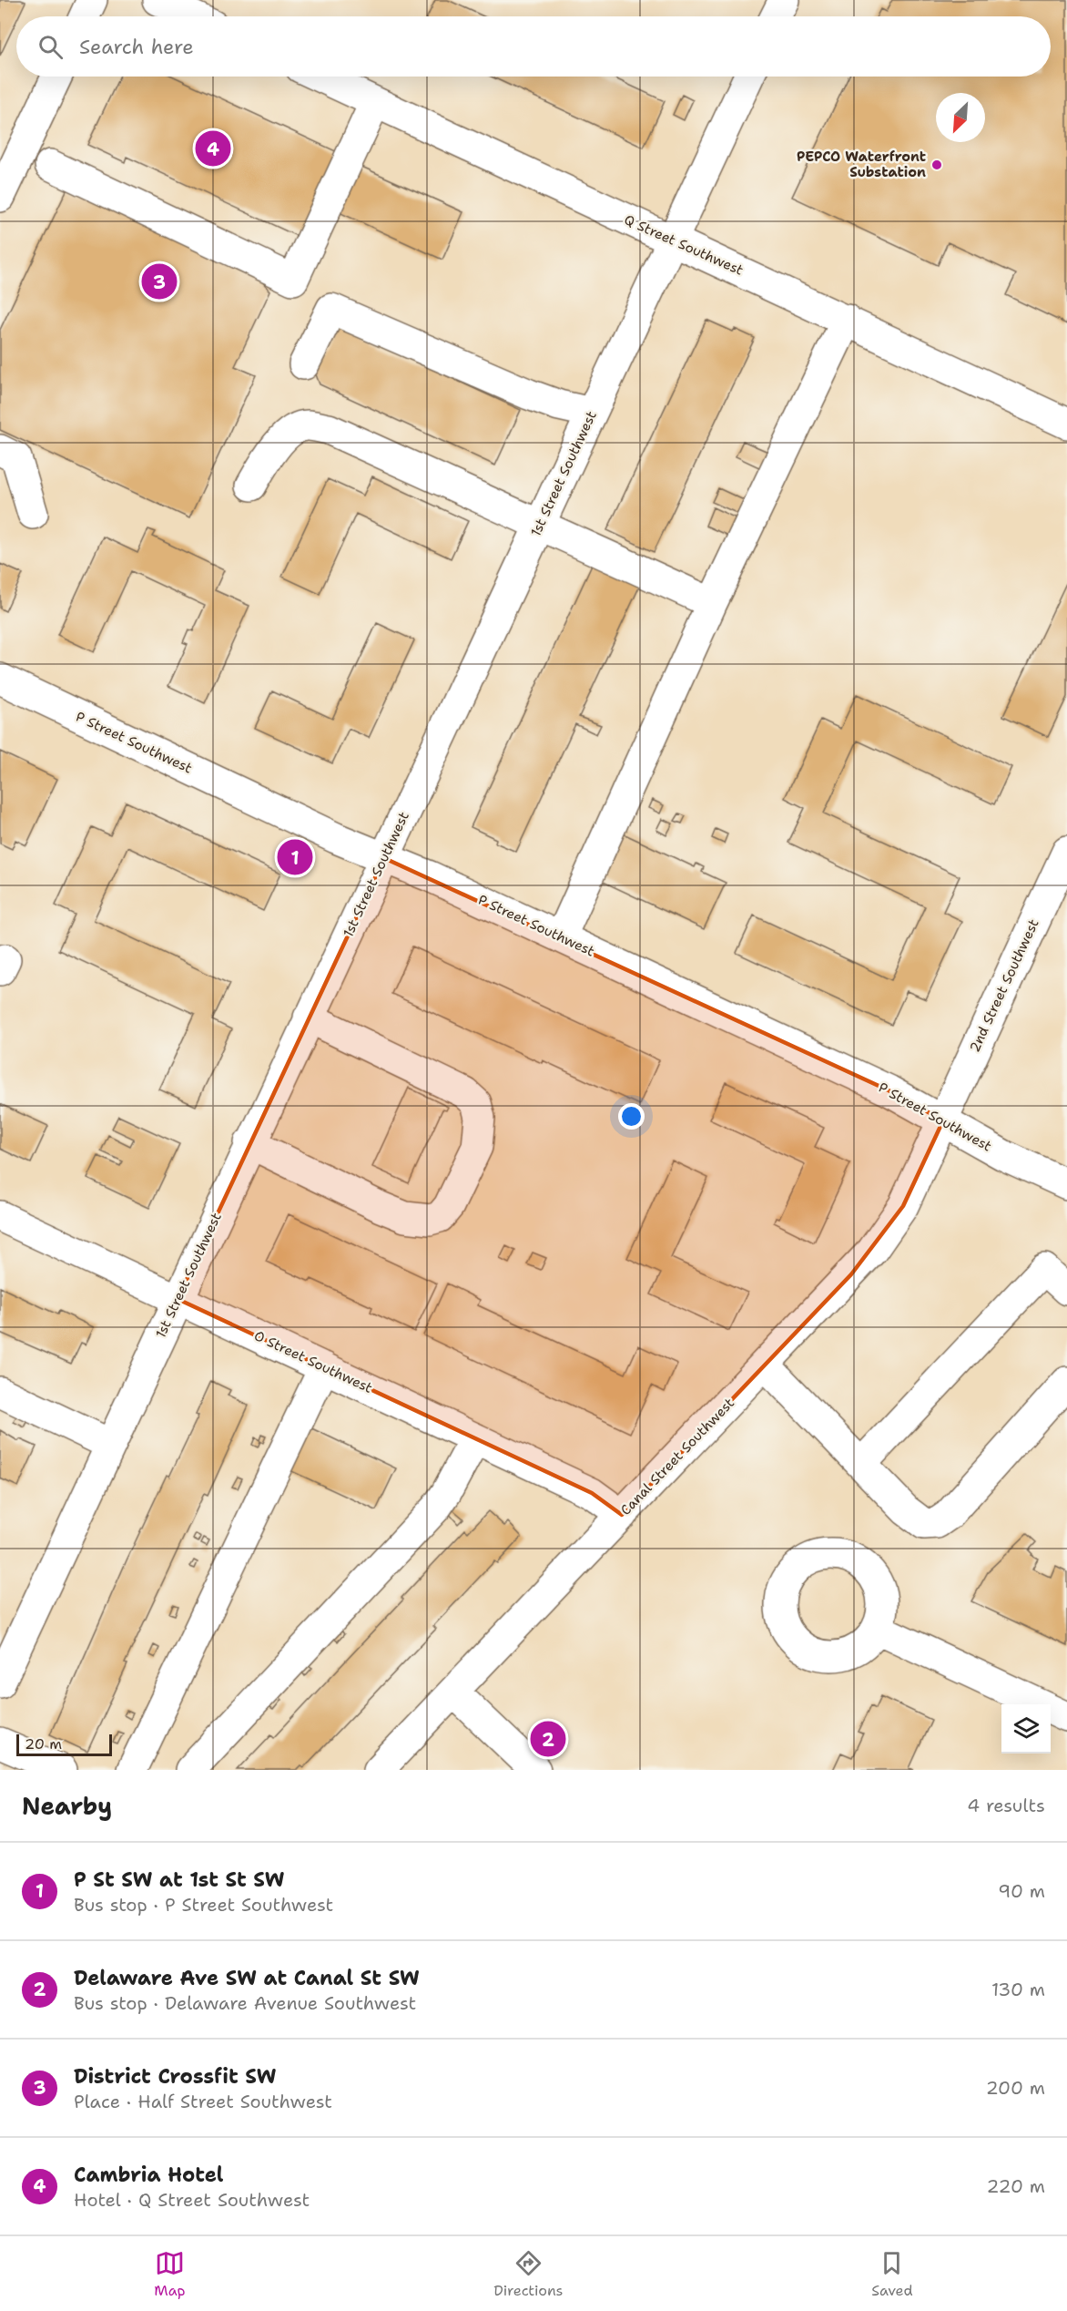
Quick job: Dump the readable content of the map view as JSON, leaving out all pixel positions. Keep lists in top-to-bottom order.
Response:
{
  "streets": {
    "street": [
      "Q Street Southwest",
      "1st Street Southwest",
      "P Street Southwest",
      "2nd Street Southwest",
      "O Street Southwest",
      "Canal Street Southwest"
    ]
  },
  "crossings": [
    ["Q Street Southwest", "1st Street Southwest"],
    ["1st Street Southwest", "P Street Southwest"],
    ["1st Street Southwest", "O Street Southwest"],
    ["P Street Southwest", "2nd Street Southwest"],
    ["P Street Southwest", "Canal Street Southwest"],
    ["2nd Street Southwest", "Canal Street Southwest"],
    ["O Street Southwest", "Canal Street Southwest"]
  ],
  "places": ["PEPCO Waterfront Substation"],
  "scale_bar": "20 m",
  "north": "bottom left",
  "page": {
    "search": "Search here",
    "pins": [
      "4",
      "3",
      "1",
      "2"
    ],
    "scale": "20 m",
    "heading": ["Nearby", "4 results"],
    "list": [
      {
        "mark": "1",
        "name": "P St SW at 1st St SW",
        "note": "Bus stop · P Street Southwest",
        "value": "90 m"
      },
      {
        "mark": "2",
        "name": "Delaware Ave SW at Canal St SW",
        "note": "Bus stop · Delaware Avenue Southwest",
        "value": "130 m"
      },
      {
        "mark": "3",
        "name": "District Crossfit SW",
        "note": "Place · Half Street Southwest",
        "value": "200 m"
      },
      {
        "mark": "4",
        "name": "Cambria Hotel",
        "note": "Hotel · Q Street Southwest",
        "value": "220 m"
      }
    ],
    "nav": ["Map", "Directions", "Saved"]
  }
}
